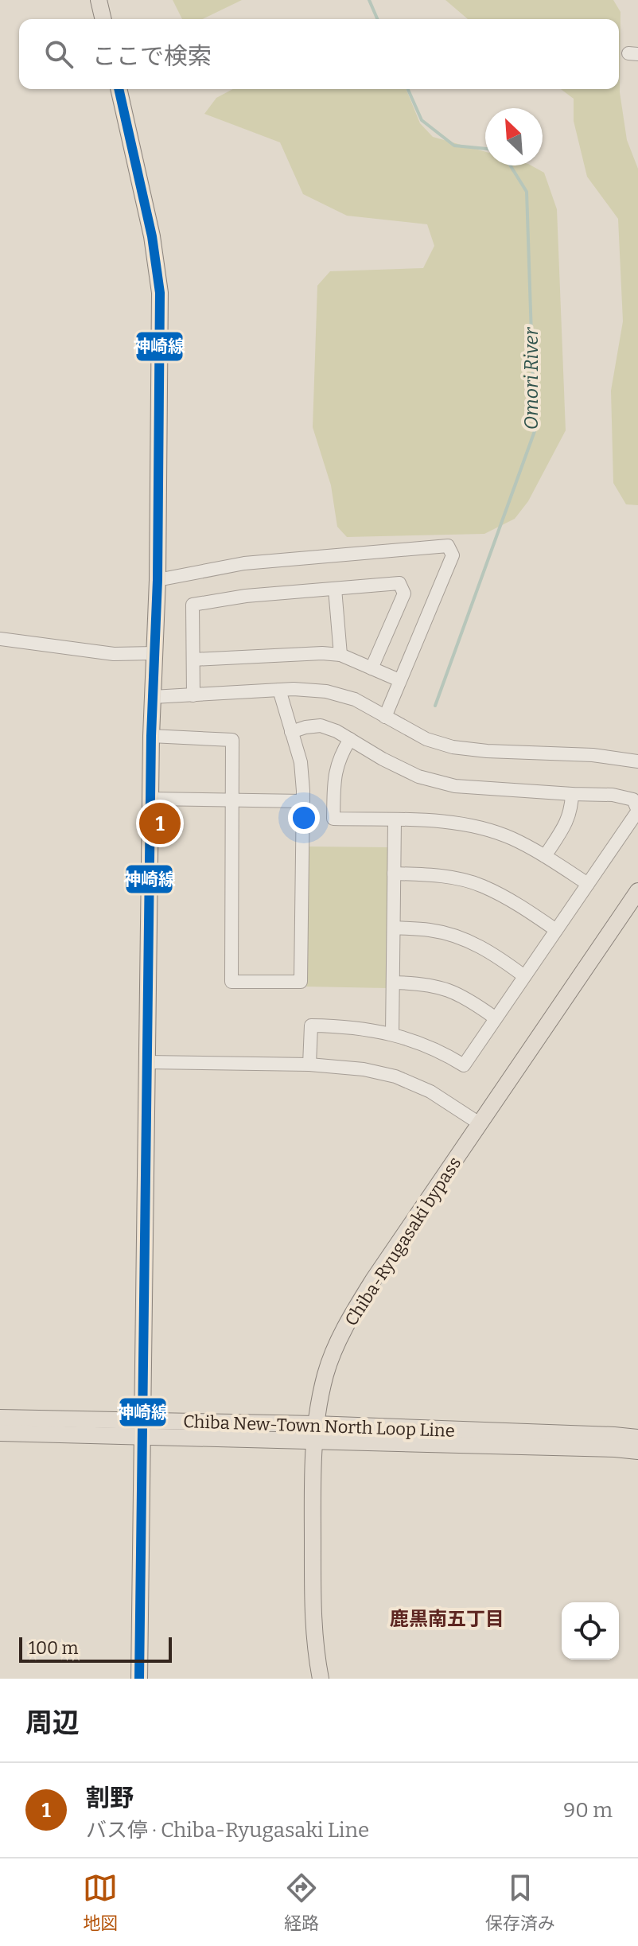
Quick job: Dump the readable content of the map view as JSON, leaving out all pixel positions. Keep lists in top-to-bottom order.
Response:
{
  "streets": {
    "main road": ["Chiba-Ryugasaki bypass", "Chiba New-Town North Loop Line"]
  },
  "crossings": [
    ["Chiba-Ryugasaki bypass", "Chiba New-Town North Loop Line"]
  ],
  "districts": ["鹿黒南五丁目"],
  "water": ["Omori River"],
  "lines": ["transit line 神崎線"],
  "scale_bar": "100 m",
  "north": "top left",
  "page": {
    "search": "ここで検索",
    "pins": "1",
    "scale": "100 m",
    "heading": "周辺",
    "list": [
      {
        "mark": "1",
        "name": "割野",
        "note": "バス停 · Chiba-Ryugasaki Line",
        "value": "90 m"
      }
    ],
    "nav": ["地図", "経路", "保存済み"]
  }
}
